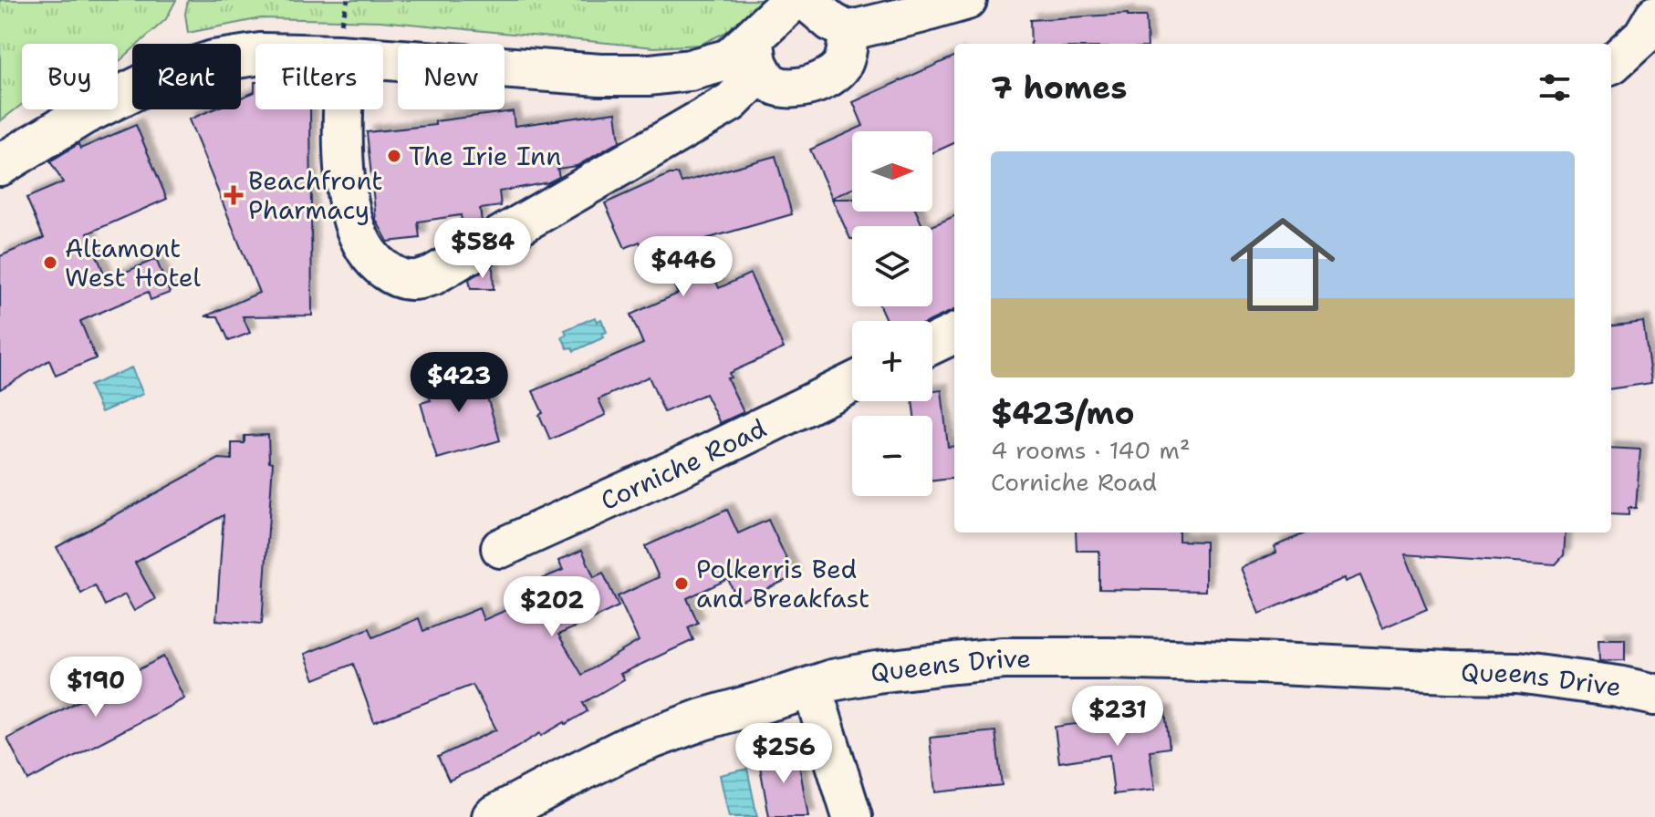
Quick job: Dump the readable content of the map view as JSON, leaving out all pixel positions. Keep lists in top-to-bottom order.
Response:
{
  "streets": {
    "main road": ["Queens Drive"],
    "street": ["Corniche Road"]
  },
  "places": {
    "other": ["The Irie Inn", "Altamont West Hotel", "Polkerris Bed and Breakfast"],
    "health": ["Beachfront Pharmacy"]
  },
  "north": "right",
  "page": {
    "chip": [
      "Buy",
      "Rent",
      "Filters",
      "New"
    ],
    "heading": "7 homes",
    "map_buttons": ["+", "−"],
    "list": [
      {
        "name": "$423/mo",
        "note": "4 rooms · 140 m² · Corniche Road"
      }
    ],
    "price": [
      "$584",
      "$446",
      "$423",
      "$202",
      "$190",
      "$231",
      "$256"
    ]
  }
}
